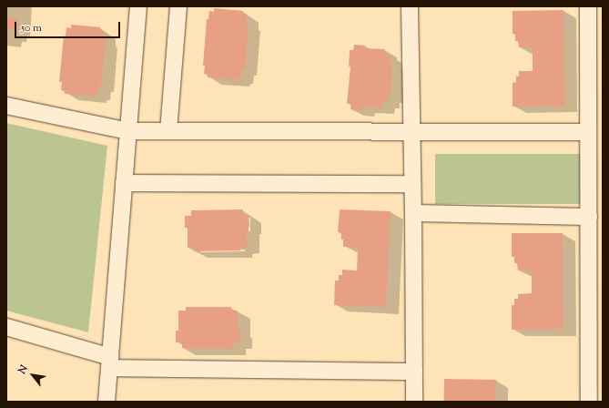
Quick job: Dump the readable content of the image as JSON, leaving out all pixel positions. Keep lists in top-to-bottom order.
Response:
{
  "scale_bar": "50 m",
  "north": "top left"
}
